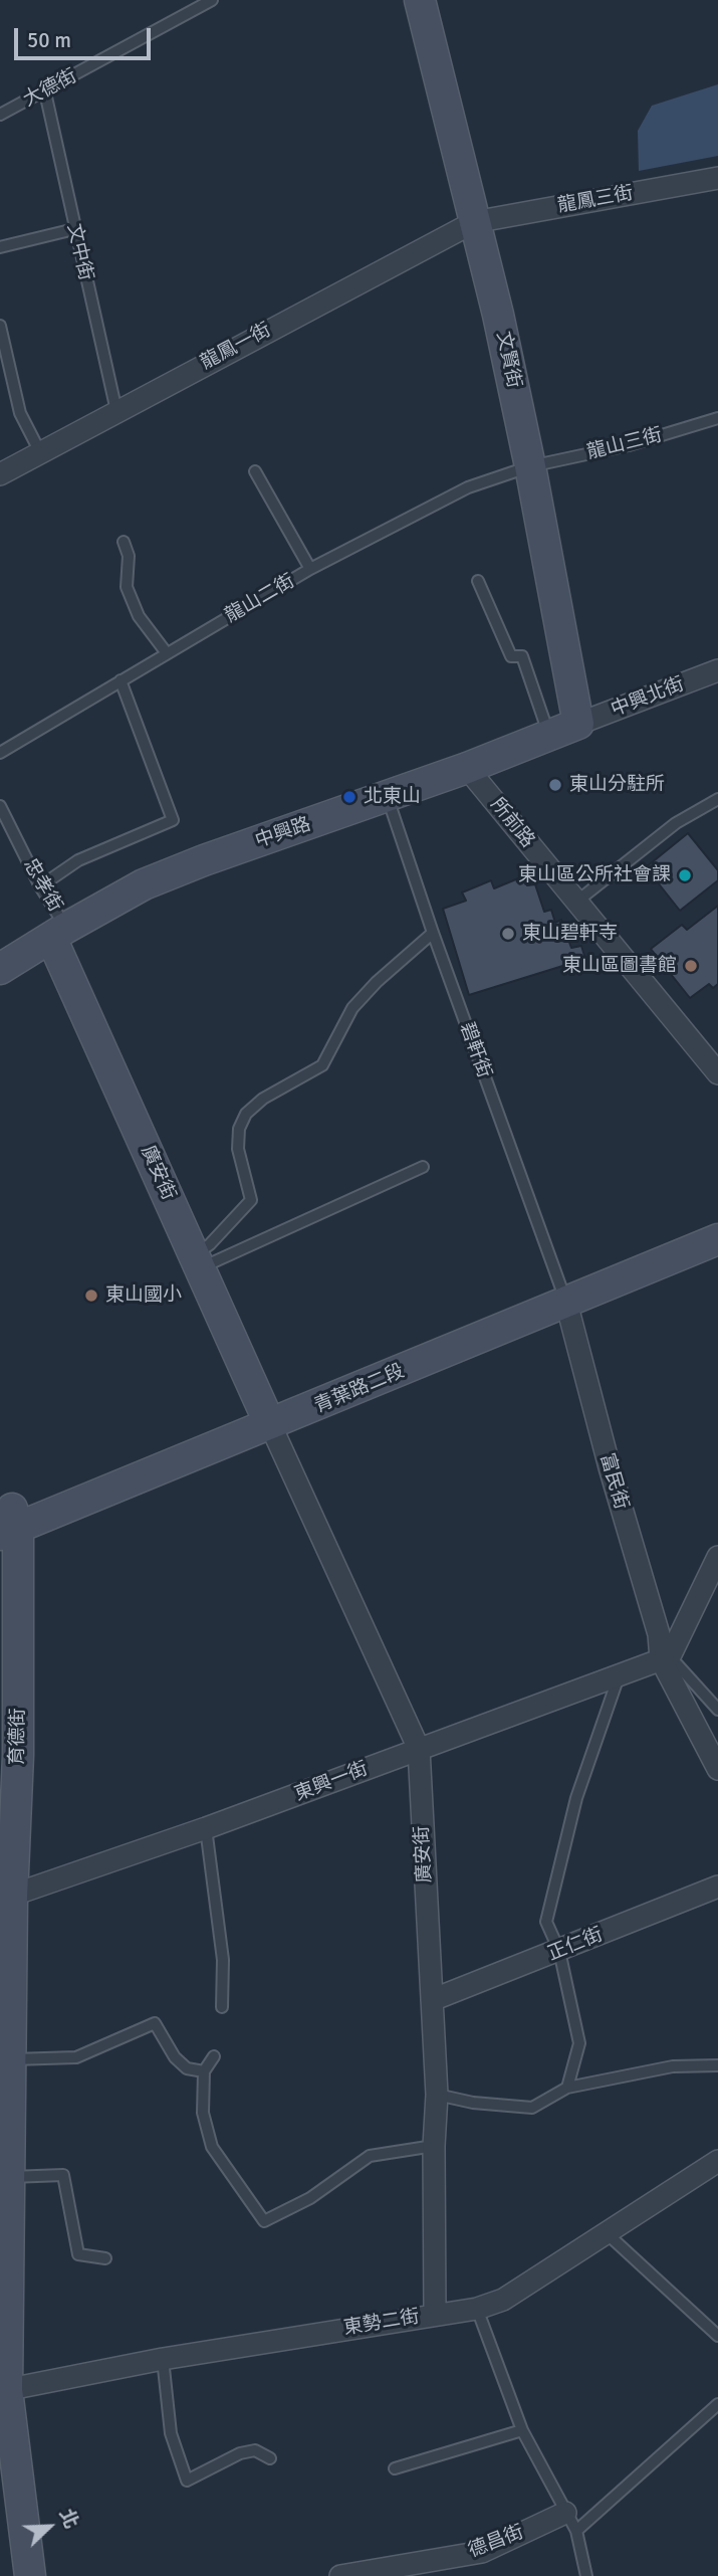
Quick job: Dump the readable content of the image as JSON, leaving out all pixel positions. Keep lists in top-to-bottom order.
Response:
{
  "streets": {
    "street": [
      "龍鳳三街",
      "龍鳳一街",
      "文賢街",
      "中興北街",
      "所前路",
      "中興路",
      "廣安街",
      "青葉路二段",
      "富民街",
      "育德街",
      "東興一街",
      "正仁街",
      "東勢二街",
      "德昌街"
    ],
    "lane": [
      "大德街",
      "文中街",
      "龍山三街",
      "龍山二街",
      "忠孝街",
      "碧軒街"
    ]
  },
  "crossings": [
    ["大德街", "文中街"],
    ["龍鳳三街", "龍鳳一街"],
    ["龍鳳三街", "文賢街"],
    ["文中街", "龍鳳一街"],
    ["龍鳳一街", "文賢街"],
    ["文賢街", "龍山三街"],
    ["文賢街", "龍山二街"],
    ["文賢街", "中興北街"],
    ["文賢街", "中興路"],
    ["龍山三街", "龍山二街"],
    ["中興北街", "中興路"],
    ["所前路", "中興路"],
    ["中興路", "忠孝街"],
    ["中興路", "碧軒街"],
    ["中興路", "廣安街"],
    ["忠孝街", "廣安街"],
    ["碧軒街", "青葉路二段"],
    ["碧軒街", "富民街"],
    ["廣安街", "青葉路二段"],
    ["廣安街", "東興一街"],
    ["廣安街", "正仁街"],
    ["廣安街", "東勢二街"],
    ["青葉路二段", "富民街"],
    ["青葉路二段", "育德街"],
    ["富民街", "東興一街"],
    ["育德街", "東興一街"],
    ["育德街", "東勢二街"]
  ],
  "places": [
    "東山分駐所",
    "北東山",
    "東山區公所社會課",
    "東山碧軒寺",
    "東山區圖書館",
    "東山國小"
  ],
  "scale_bar": "50 m",
  "north": "top right"
}
